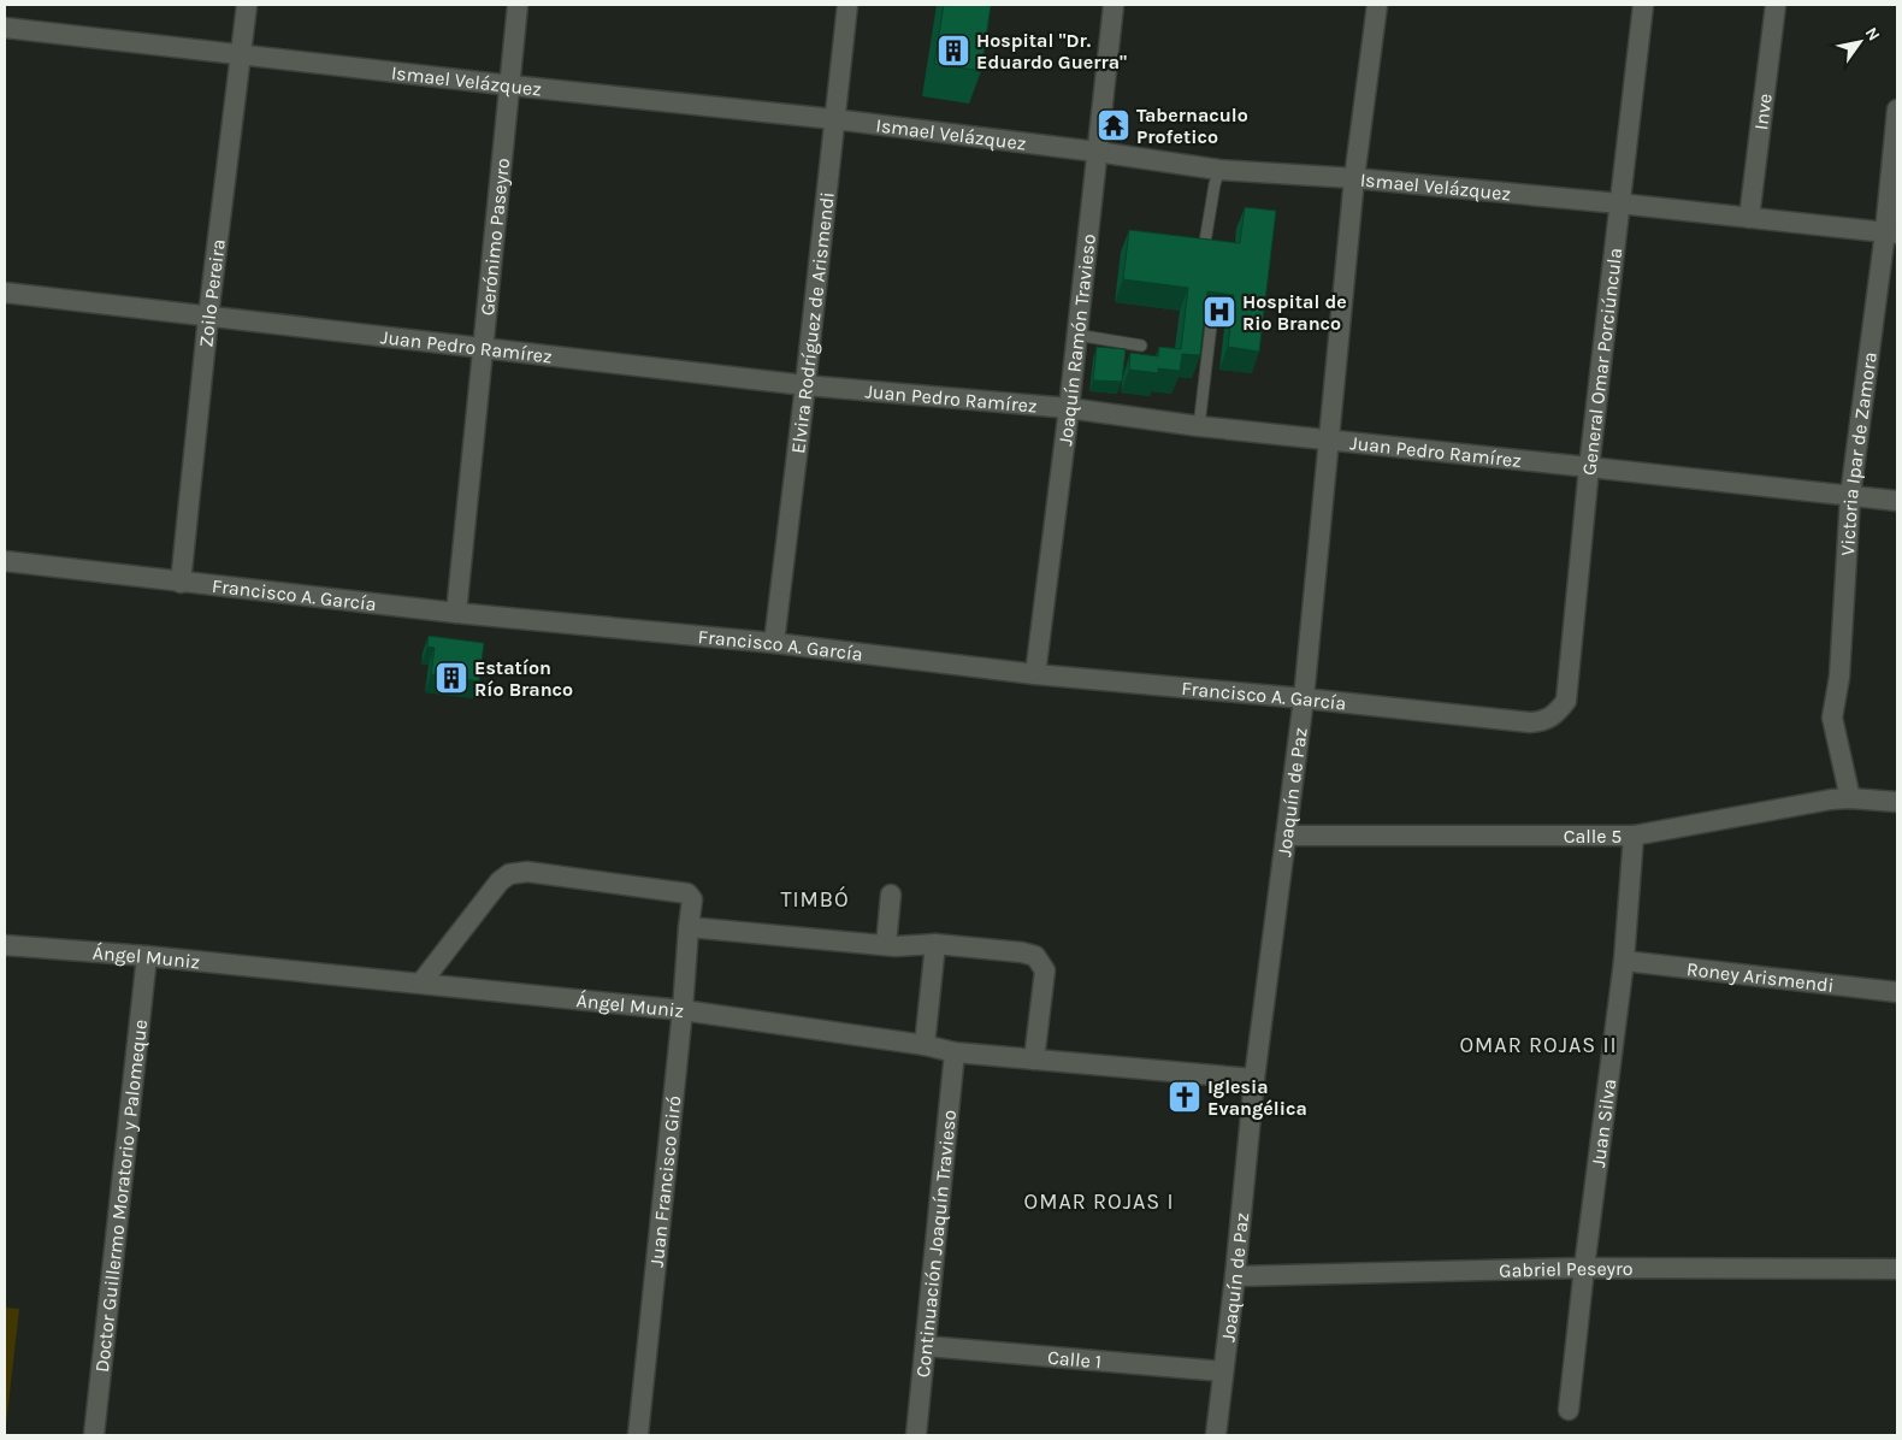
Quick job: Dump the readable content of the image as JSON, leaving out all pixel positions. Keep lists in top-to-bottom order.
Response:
{
  "streets": {
    "street": [
      "Ismael Velázquez",
      "Inve",
      "Gerónimo Paseyro",
      "Zoilo Pereira",
      "Elvira Rodríguez de Arismendi",
      "Joaquín Ramón Travieso",
      "Juan Pedro Ramírez",
      "General Omar Porciúncula",
      "Victoria Ipar de Zamora",
      "Francisco A. García",
      "Joaquín de Paz",
      "Calle 5",
      "Ángel Muniz",
      "Roney Arismendi",
      "Juan Silva",
      "Juan Francisco Giró",
      "Doctor Guillermo Moratorio y Palomeque",
      "Continuación Joaquín Travieso",
      "Gabriel Peseyro",
      "Calle 1"
    ]
  },
  "crossings": [
    ["Ismael Velázquez", "Inve"],
    ["Ismael Velázquez", "Gerónimo Paseyro"],
    ["Ismael Velázquez", "Zoilo Pereira"],
    ["Ismael Velázquez", "Elvira Rodríguez de Arismendi"],
    ["Ismael Velázquez", "Joaquín Ramón Travieso"],
    ["Ismael Velázquez", "General Omar Porciúncula"],
    ["Ismael Velázquez", "Victoria Ipar de Zamora"],
    ["Ismael Velázquez", "Joaquín de Paz"],
    ["Gerónimo Paseyro", "Juan Pedro Ramírez"],
    ["Gerónimo Paseyro", "Francisco A. García"],
    ["Zoilo Pereira", "Juan Pedro Ramírez"],
    ["Zoilo Pereira", "Francisco A. García"],
    ["Elvira Rodríguez de Arismendi", "Juan Pedro Ramírez"],
    ["Elvira Rodríguez de Arismendi", "Francisco A. García"],
    ["Joaquín Ramón Travieso", "Juan Pedro Ramírez"],
    ["Joaquín Ramón Travieso", "Francisco A. García"],
    ["Juan Pedro Ramírez", "General Omar Porciúncula"],
    ["Juan Pedro Ramírez", "Victoria Ipar de Zamora"],
    ["Juan Pedro Ramírez", "Joaquín de Paz"],
    ["General Omar Porciúncula", "Francisco A. García"],
    ["Victoria Ipar de Zamora", "Calle 5"],
    ["Francisco A. García", "Joaquín de Paz"],
    ["Joaquín de Paz", "Calle 5"],
    ["Joaquín de Paz", "Ángel Muniz"],
    ["Joaquín de Paz", "Gabriel Peseyro"],
    ["Joaquín de Paz", "Calle 1"],
    ["Calle 5", "Juan Silva"],
    ["Ángel Muniz", "Juan Francisco Giró"],
    ["Ángel Muniz", "Doctor Guillermo Moratorio y Palomeque"],
    ["Ángel Muniz", "Continuación Joaquín Travieso"],
    ["Roney Arismendi", "Juan Silva"],
    ["Juan Silva", "Gabriel Peseyro"],
    ["Continuación Joaquín Travieso", "Calle 1"]
  ],
  "districts": ["TIMBÓ", "OMAR ROJAS II", "OMAR ROJAS I"],
  "places": {
    "building": ["Hospital \"Dr. Eduardo Guerra\"", "Estatíon Río Branco"],
    "temple": ["Tabernaculo Profetico"],
    "hospital": ["Hospital de Rio Branco"],
    "church": ["Iglesia Evangélica"]
  },
  "north": "top right"
}
